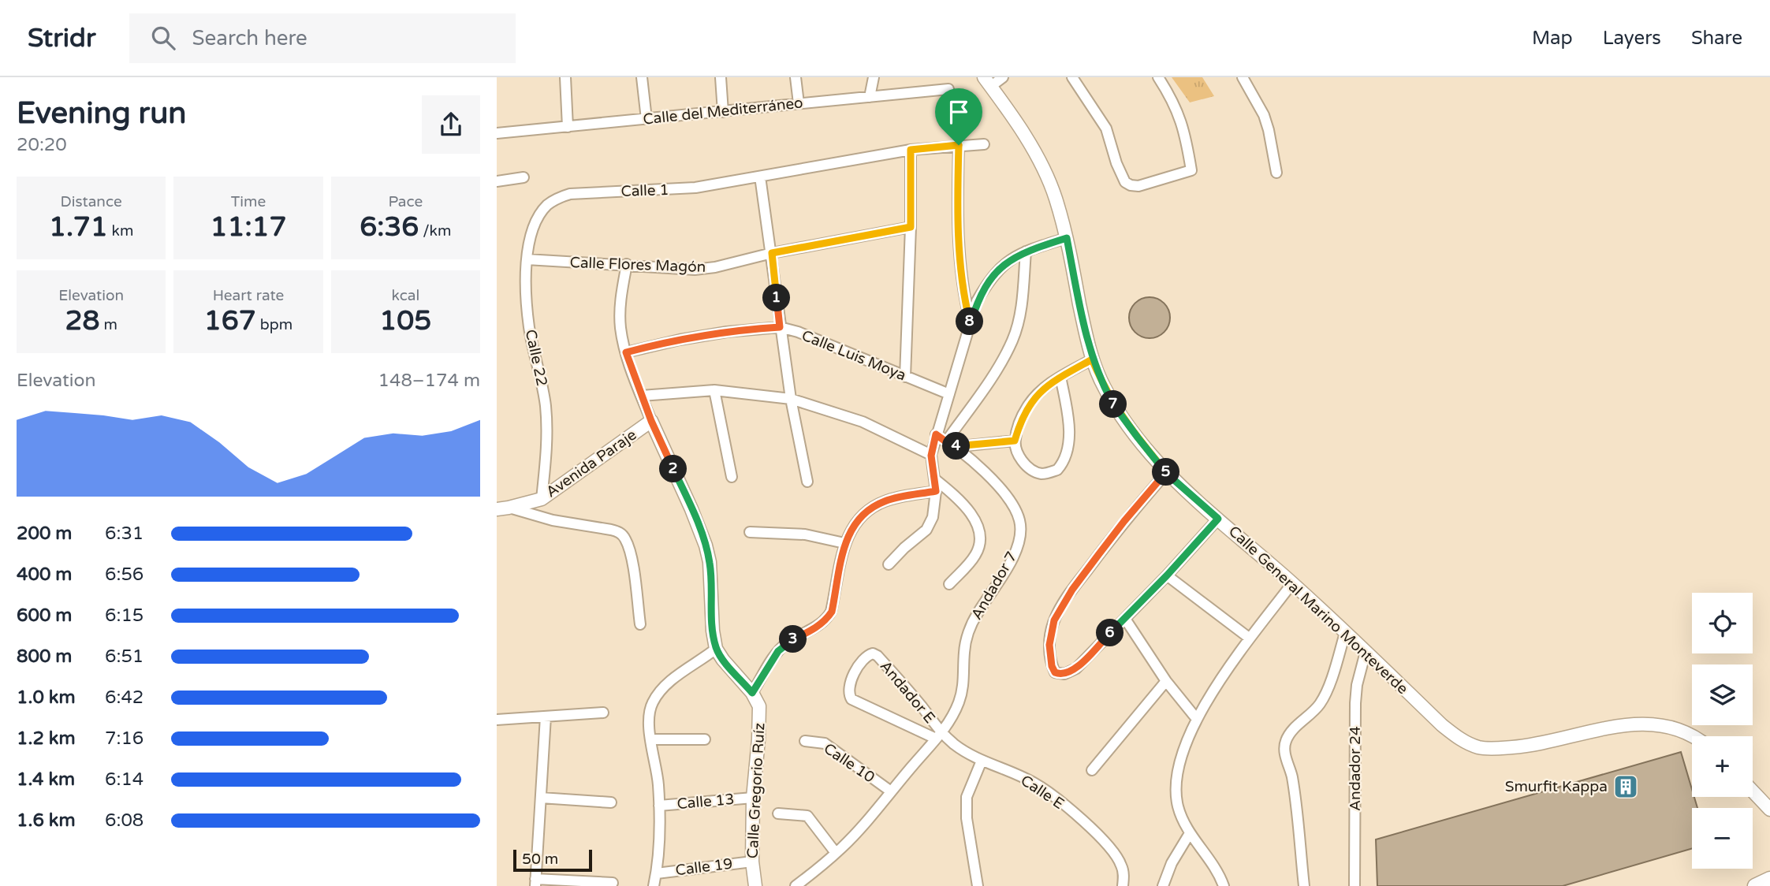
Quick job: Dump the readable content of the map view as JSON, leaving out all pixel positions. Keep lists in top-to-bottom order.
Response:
{
  "streets": {
    "street": [
      "Calle del Mediterráneo",
      "Calle 1",
      "Calle Flores Magón",
      "Calle Luis Moya",
      "Calle 22",
      "Avenida Paraje",
      "Andador 7",
      "Calle General Marino Monteverde",
      "Andador E",
      "Calle 10",
      "Andador 24",
      "Calle Gregorio Ruíz",
      "Calle E",
      "Calle 13",
      "Calle 19"
    ]
  },
  "crossings": [
    ["Calle 1", "Calle 22"],
    ["Calle Flores Magón", "Calle 22"],
    ["Calle Flores Magón", "Calle Gregorio Ruíz"],
    ["Calle Luis Moya", "Calle Gregorio Ruíz"],
    ["Calle 22", "Avenida Paraje"],
    ["Avenida Paraje", "Calle Gregorio Ruíz"],
    ["Andador 7", "Andador E"],
    ["Andador 7", "Calle 10"],
    ["Andador 7", "Calle E"],
    ["Calle General Marino Monteverde", "Andador 24"],
    ["Andador E", "Calle E"],
    ["Calle Gregorio Ruíz", "Calle 13"],
    ["Calle Gregorio Ruíz", "Calle 19"]
  ],
  "places": {
    "building": ["Smurfit Kappa"]
  },
  "scale_bar": "50 m",
  "page": {
    "header": "Stridr",
    "search": "Search here",
    "nav": ["Map", "Layers", "Share"],
    "heading": ["Evening run", "20:20"],
    "stats": [
      ["Distance", "1.71 km"],
      ["Time", "11:17"],
      ["Pace", "6:36 /km"],
      ["Elevation", "28 m"],
      ["Heart rate", "167 bpm"],
      ["kcal", "105"]
    ],
    "pins": [
      "1",
      "8",
      "7",
      "4",
      "2",
      "5",
      "6",
      "3"
    ],
    "chart": ["Elevation", "148–174 m"],
    "list": [
      {
        "name": "200 m",
        "note": "6:31"
      },
      {
        "name": "400 m",
        "note": "6:56"
      },
      {
        "name": "600 m",
        "note": "6:15"
      },
      {
        "name": "800 m",
        "note": "6:51"
      },
      {
        "name": "1.0 km",
        "note": "6:42"
      },
      {
        "name": "1.2 km",
        "note": "7:16"
      },
      {
        "name": "1.4 km",
        "note": "6:14"
      },
      {
        "name": "1.6 km",
        "note": "6:08"
      }
    ],
    "map_buttons": ["+", "−"],
    "scale": "50 m"
  }
}
